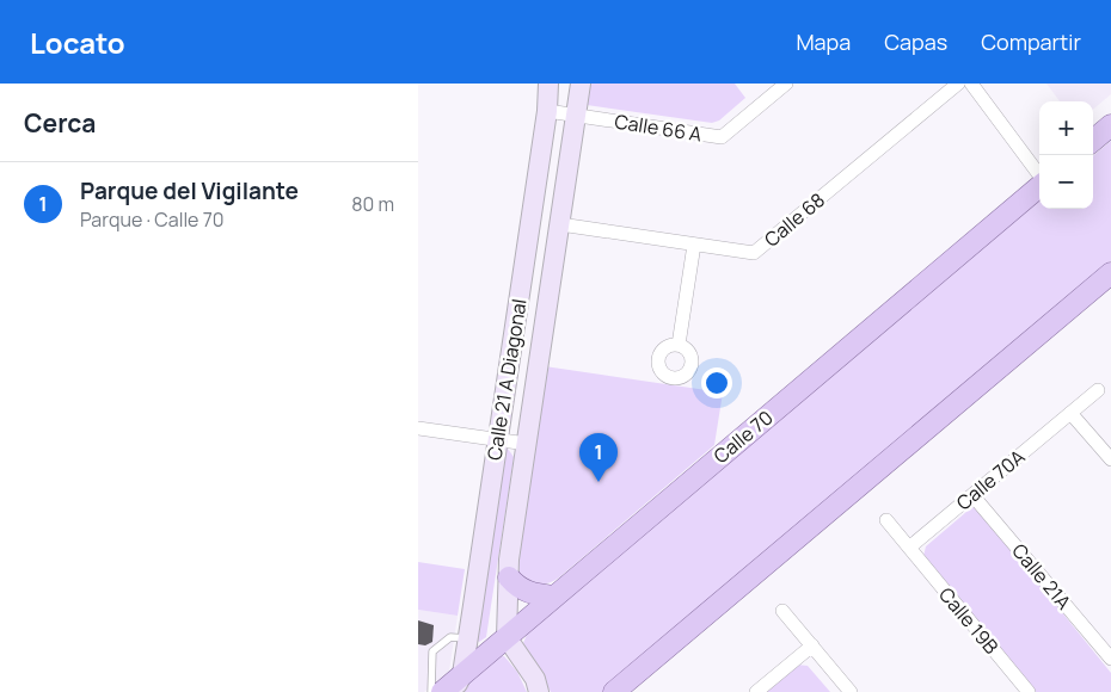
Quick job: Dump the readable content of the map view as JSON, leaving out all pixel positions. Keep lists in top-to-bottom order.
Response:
{
  "streets": {
    "main road": ["Calle 21 A Diagonal", "Calle 70"],
    "street": [
      "Calle 66 A",
      "Calle 68",
      "Calle 70A",
      "Calle 21A",
      "Calle 19B"
    ]
  },
  "crossings": [
    ["Calle 66 A", "Calle 21 A Diagonal"],
    ["Calle 68", "Calle 21 A Diagonal"],
    ["Calle 21 A Diagonal", "Calle 70"],
    ["Calle 70A", "Calle 21A"],
    ["Calle 70A", "Calle 19B"]
  ],
  "page": {
    "header": "Locato",
    "nav": ["Mapa", "Capas", "Compartir"],
    "heading": "Cerca",
    "map_buttons": ["+", "−"],
    "list": [
      {
        "mark": "1",
        "name": "Parque del Vigilante",
        "note": "Parque · Calle 70",
        "value": "80 m"
      }
    ],
    "pins": "1"
  }
}
